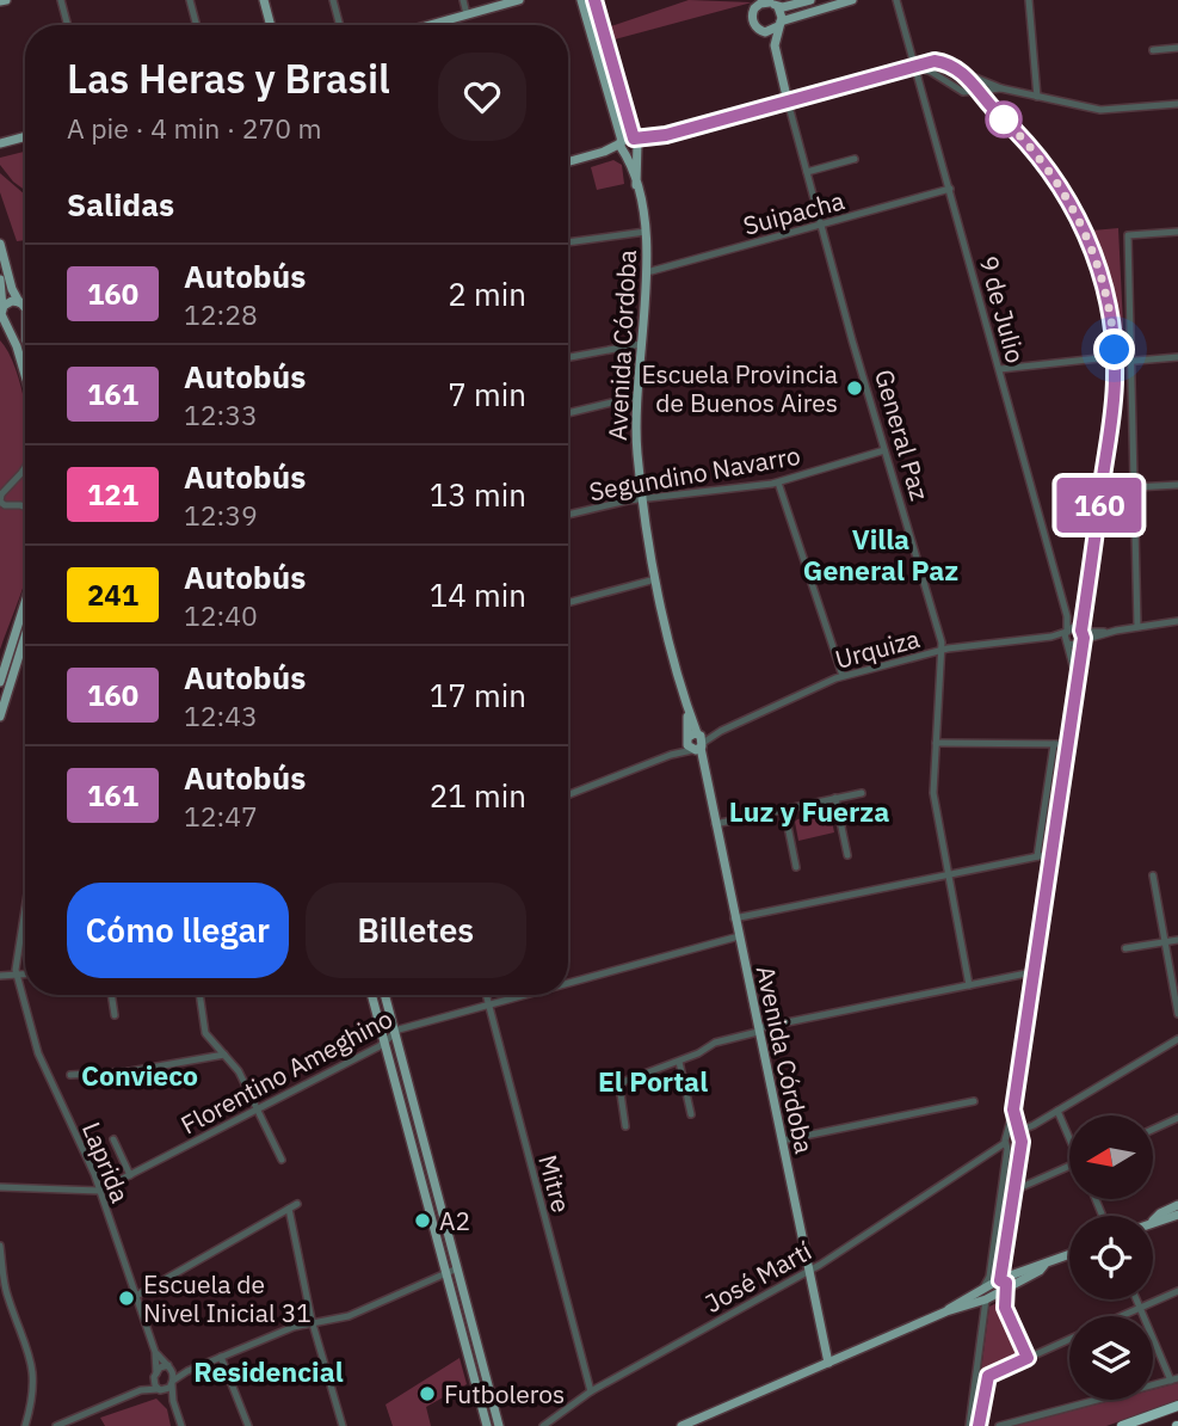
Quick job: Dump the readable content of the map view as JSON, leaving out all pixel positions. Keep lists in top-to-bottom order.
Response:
{
  "streets": {
    "main road": ["Avenida Córdoba", "General Paz"],
    "street": [
      "Suipacha",
      "9 de Julio",
      "Segundino Navarro",
      "Urquiza",
      "Florentino Ameghino",
      "Laprida",
      "Mitre",
      "José Martí"
    ]
  },
  "crossings": [
    ["Suipacha", "9 de Julio"],
    ["Suipacha", "Avenida Córdoba"],
    ["Suipacha", "General Paz"],
    ["9 de Julio", "Urquiza"],
    ["Avenida Córdoba", "Segundino Navarro"],
    ["Avenida Córdoba", "Urquiza"],
    ["Avenida Córdoba", "Florentino Ameghino"],
    ["Avenida Córdoba", "José Martí"],
    ["General Paz", "Segundino Navarro"],
    ["General Paz", "Urquiza"],
    ["Florentino Ameghino", "Laprida"],
    ["Florentino Ameghino", "Mitre"],
    ["Mitre", "José Martí"]
  ],
  "districts": [
    "Villa General Paz",
    "Luz y Fuerza",
    "Convieco",
    "El Portal",
    "Residencial"
  ],
  "places": [
    "Escuela Provincia de Buenos Aires",
    "A2",
    "Escuela de Nivel Inicial 31",
    "Futboleros"
  ],
  "lines": ["bus line 160"],
  "north": "left",
  "page": {
    "on_map": "160",
    "heading": [
      ["Las Heras y Brasil", "A pie · 4 min · 270 m"],
      "Salidas"
    ],
    "list": [
      {
        "mark": "160",
        "name": "Autobús",
        "note": "12:28",
        "value": "2 min"
      },
      {
        "mark": "161",
        "name": "Autobús",
        "note": "12:33",
        "value": "7 min"
      },
      {
        "mark": "121",
        "name": "Autobús",
        "note": "12:39",
        "value": "13 min"
      },
      {
        "mark": "241",
        "name": "Autobús",
        "note": "12:40",
        "value": "14 min"
      },
      {
        "mark": "160",
        "name": "Autobús",
        "note": "12:43",
        "value": "17 min"
      },
      {
        "mark": "161",
        "name": "Autobús",
        "note": "12:47",
        "value": "21 min"
      }
    ],
    "buttons": ["Cómo llegar", "Billetes"]
  }
}
